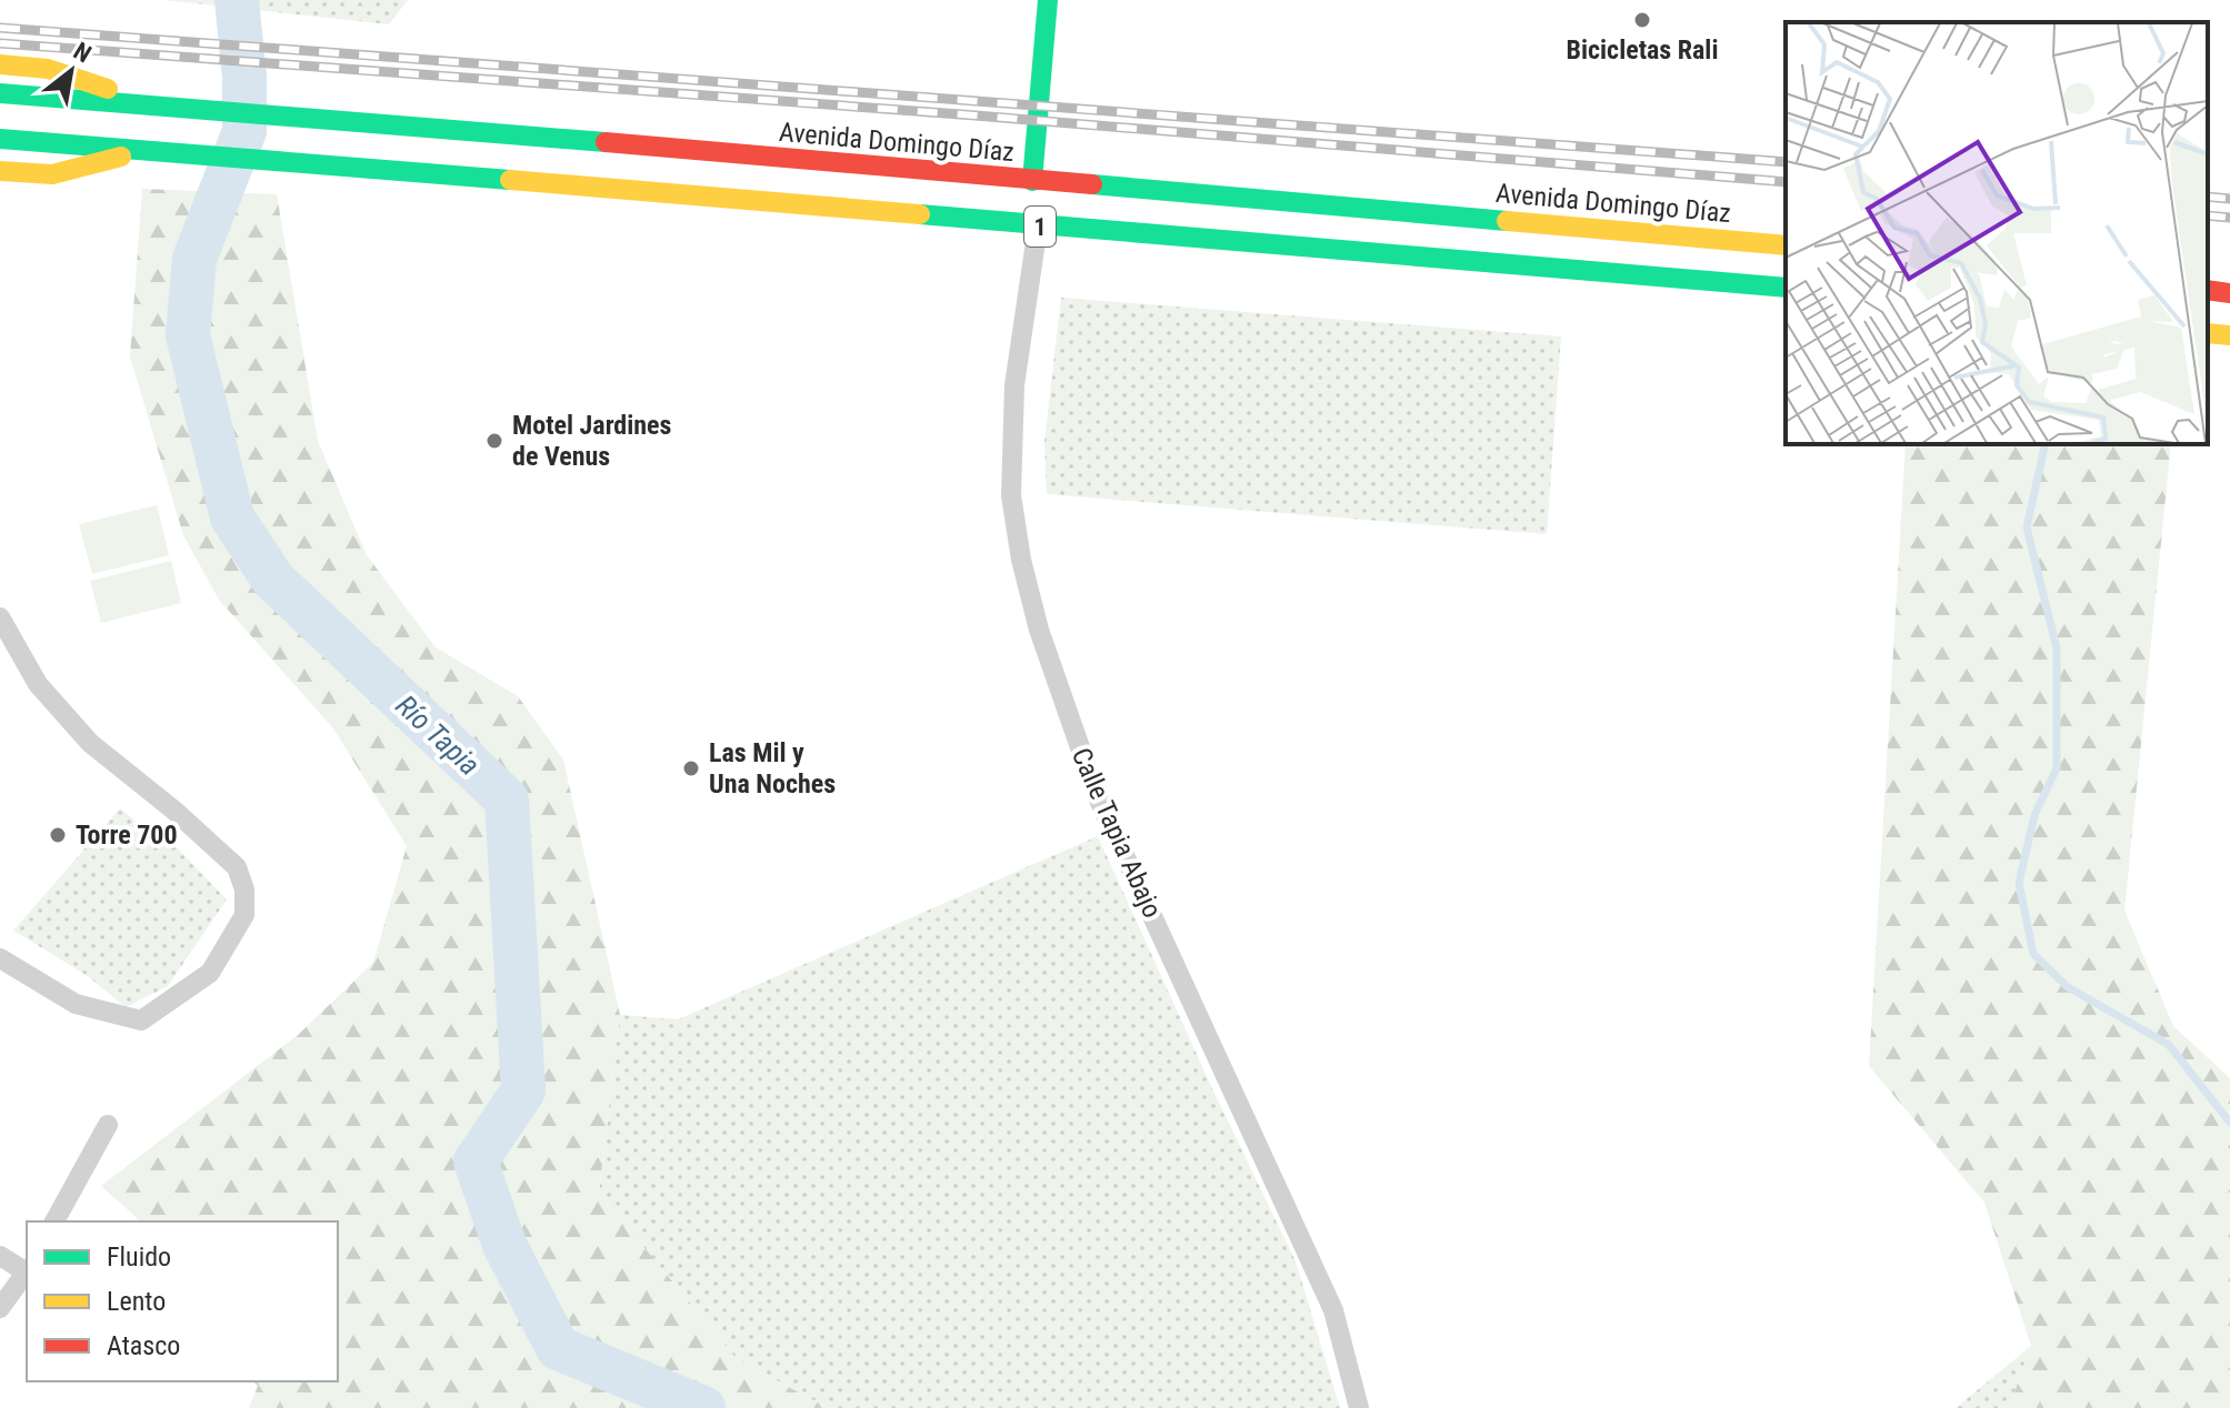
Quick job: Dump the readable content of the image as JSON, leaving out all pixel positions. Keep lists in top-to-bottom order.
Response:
{
  "streets": {
    "main road": ["Avenida Domingo Díaz", "1"],
    "street": ["Calle Tapia Abajo"]
  },
  "crossings": [
    ["1", "Calle Tapia Abajo"]
  ],
  "water": ["Río Tapia"],
  "places": [
    "Bicicletas Rali",
    "Motel Jardines de Venus",
    "Las Mil y Una Noches",
    "Torre 700"
  ],
  "legend": ["Fluido", "Lento", "Atasco"],
  "north": "top right"
}
